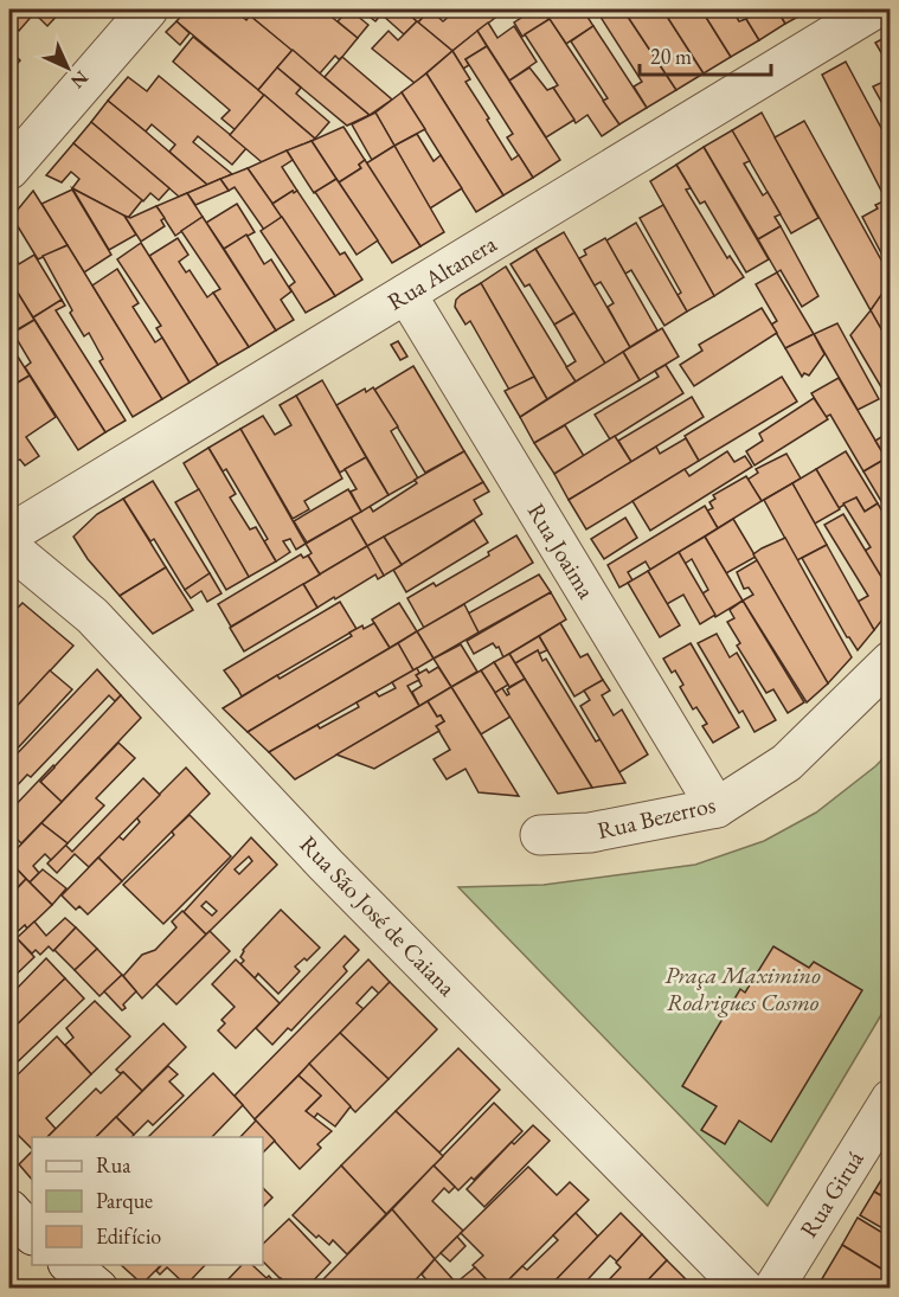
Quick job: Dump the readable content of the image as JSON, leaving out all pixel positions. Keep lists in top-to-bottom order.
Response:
{
  "streets": {
    "street": [
      "Rua Altanera",
      "Rua Joaima",
      "Rua Bezerros",
      "Rua São José de Caiana",
      "Rua Giruá"
    ]
  },
  "crossings": [
    ["Rua Altanera", "Rua Joaima"],
    ["Rua Joaima", "Rua Bezerros"]
  ],
  "parks": ["Praça Maximino Rodrigues Cosmo"],
  "legend": ["Rua", "Parque", "Edifício"],
  "scale_bar": "20 m",
  "north": "bottom right"
}
